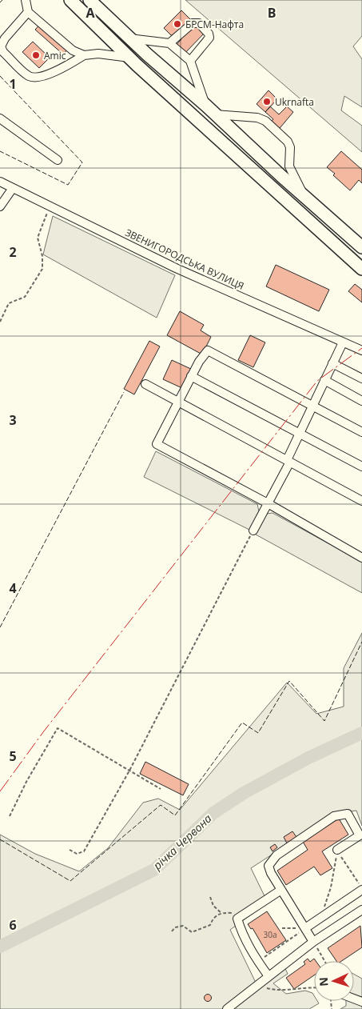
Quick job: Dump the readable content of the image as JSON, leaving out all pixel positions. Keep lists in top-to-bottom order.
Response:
{
  "streets": {
    "street": ["ЗВЕНИГОРОДСЬКА ВУЛИЦЯ"]
  },
  "water": ["річка Червона"],
  "places": ["БРСМ-Нафта", "Amic", "Ukrnafta"],
  "house_numbers": ["30а"],
  "north": "left",
  "grid": {
    "columns": ["A", "B"],
    "rows": [
      "1",
      "2",
      "3",
      "4",
      "5",
      "6"
    ]
  }
}
